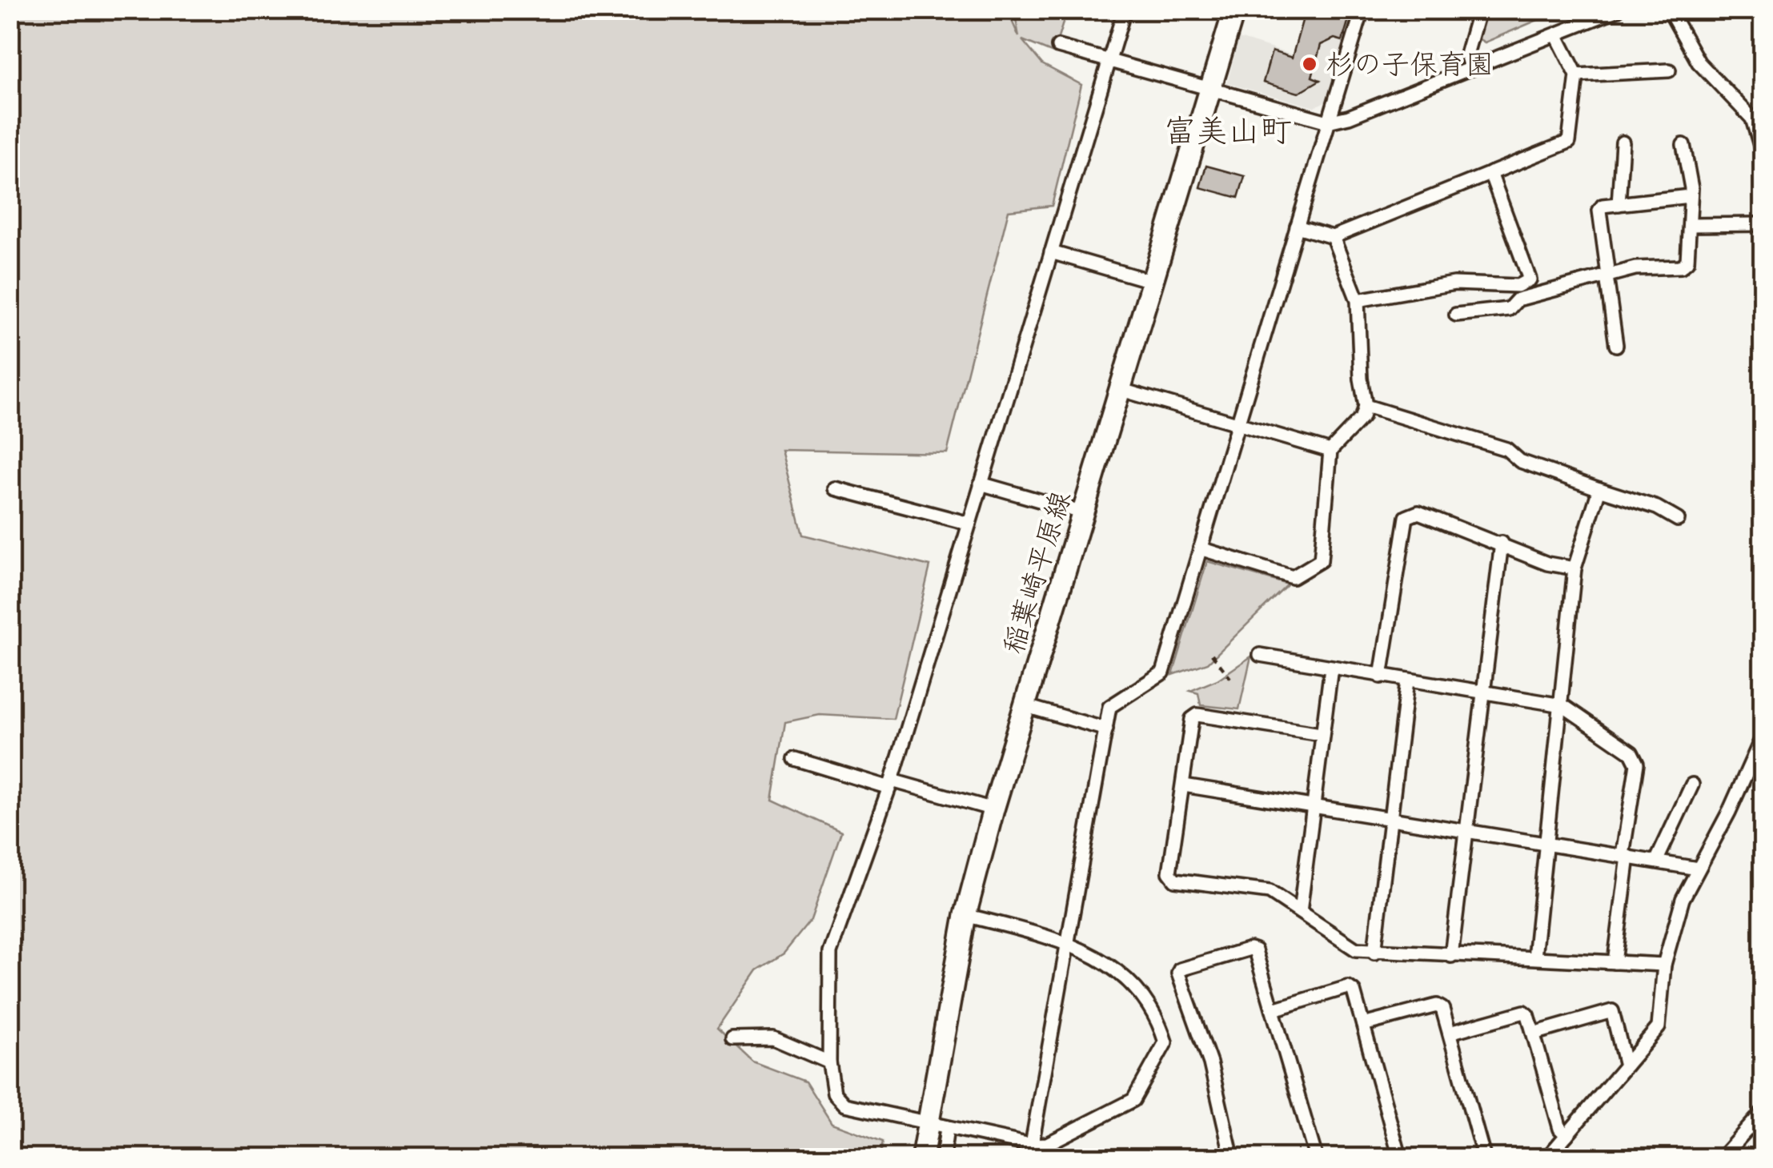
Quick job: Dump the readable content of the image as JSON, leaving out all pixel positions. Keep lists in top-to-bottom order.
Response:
{
  "streets": {
    "main road": ["稲葉崎平原線"]
  },
  "districts": ["富美山町"],
  "places": ["杉の子保育園"]
}
